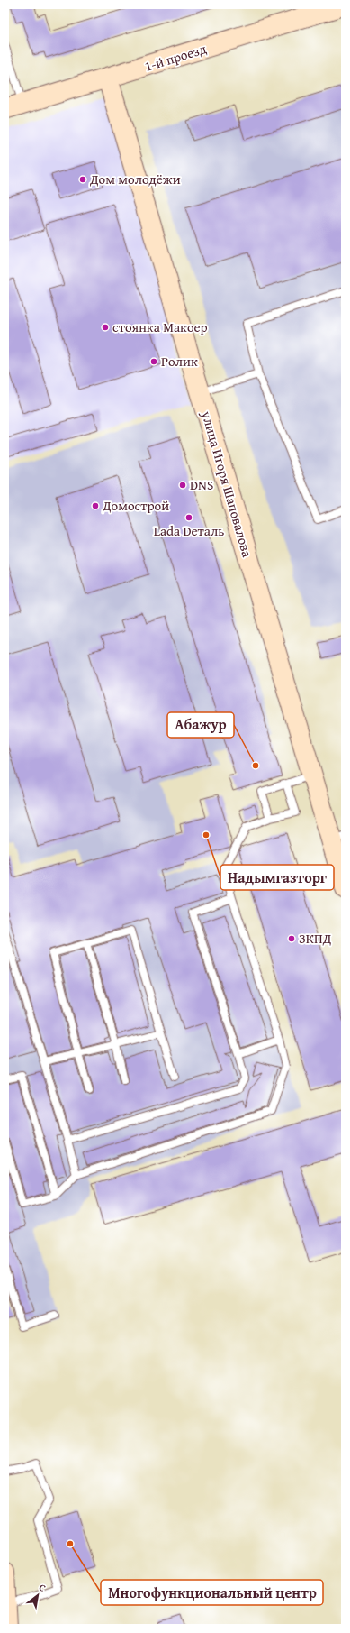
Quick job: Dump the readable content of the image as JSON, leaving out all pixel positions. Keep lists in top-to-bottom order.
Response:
{
  "streets": {
    "street": ["1-й проезд", "улица Игоря Шаповалова"]
  },
  "crossings": [
    ["1-й проезд", "улица Игоря Шаповалова"]
  ],
  "places": [
    "Дом молодёжи",
    "стоянка Макоер",
    "Ролик",
    "DNS",
    "Домострой",
    "Lada Dеталь",
    "Абажур",
    "Надымгазторг",
    "ЗКПД",
    "Многофункциональный центр"
  ],
  "north": "top right"
}
